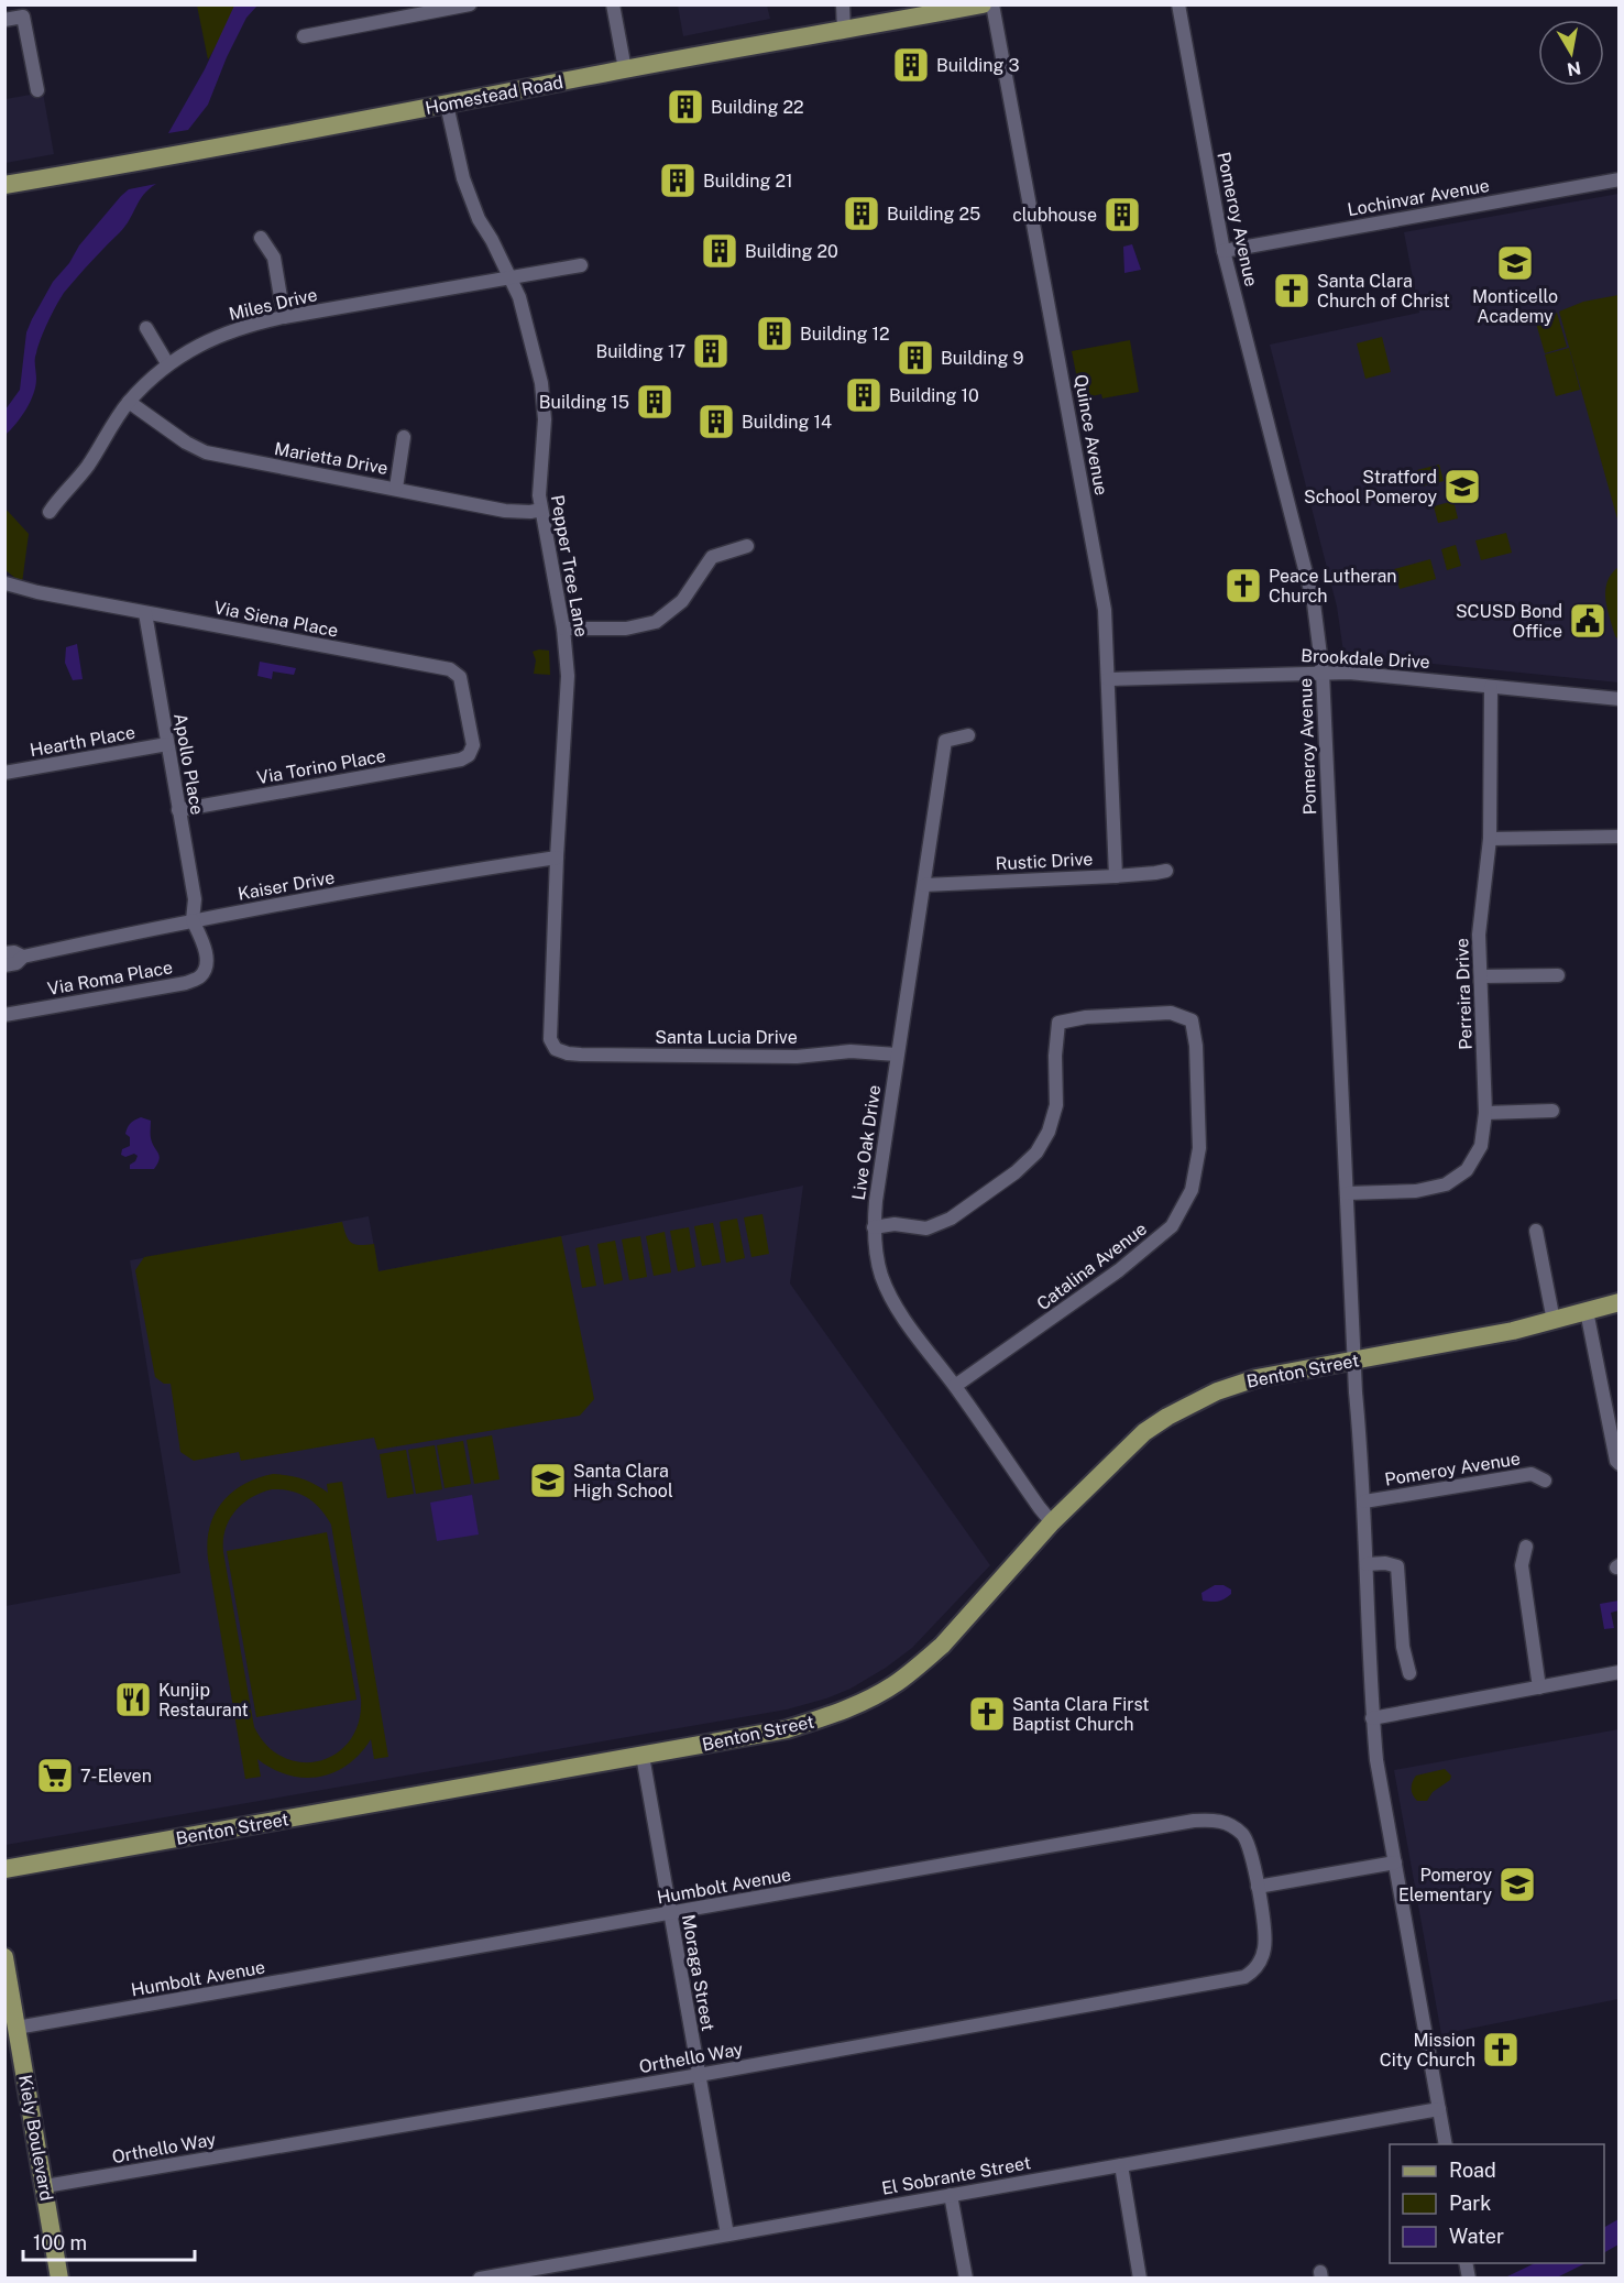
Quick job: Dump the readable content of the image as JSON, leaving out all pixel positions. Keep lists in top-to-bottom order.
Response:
{
  "streets": {
    "main road": ["Homestead Road", "Benton Street", "Kiely Boulevard"],
    "street": [
      "Lochinvar Avenue",
      "Pomeroy Avenue",
      "Miles Drive",
      "Quince Avenue",
      "Marietta Drive",
      "Pepper Tree Lane",
      "Via Siena Place",
      "Brookdale Drive",
      "Hearth Place",
      "Apollo Place",
      "Via Torino Place",
      "Rustic Drive",
      "Kaiser Drive",
      "Via Roma Place",
      "Perreira Drive",
      "Santa Lucia Drive",
      "Live Oak Drive",
      "Catalina Avenue",
      "Humbolt Avenue",
      "Moraga Street",
      "Orthello Way",
      "El Sobrante Street"
    ]
  },
  "crossings": [
    ["Homestead Road", "Pepper Tree Lane"],
    ["Lochinvar Avenue", "Pomeroy Avenue"],
    ["Pomeroy Avenue", "Brookdale Drive"],
    ["Pomeroy Avenue", "Perreira Drive"],
    ["Pomeroy Avenue", "Benton Street"],
    ["Pomeroy Avenue", "El Sobrante Street"],
    ["Miles Drive", "Marietta Drive"],
    ["Miles Drive", "Pepper Tree Lane"],
    ["Quince Avenue", "Brookdale Drive"],
    ["Quince Avenue", "Rustic Drive"],
    ["Marietta Drive", "Pepper Tree Lane"],
    ["Pepper Tree Lane", "Kaiser Drive"],
    ["Pepper Tree Lane", "Santa Lucia Drive"],
    ["Via Siena Place", "Apollo Place"],
    ["Via Siena Place", "Via Torino Place"],
    ["Brookdale Drive", "Perreira Drive"],
    ["Hearth Place", "Apollo Place"],
    ["Apollo Place", "Via Torino Place"],
    ["Apollo Place", "Kaiser Drive"],
    ["Apollo Place", "Via Roma Place"],
    ["Rustic Drive", "Live Oak Drive"],
    ["Kaiser Drive", "Via Roma Place"],
    ["Santa Lucia Drive", "Live Oak Drive"],
    ["Live Oak Drive", "Catalina Avenue"],
    ["Live Oak Drive", "Benton Street"],
    ["Benton Street", "Moraga Street"],
    ["Humbolt Avenue", "Moraga Street"],
    ["Humbolt Avenue", "Orthello Way"],
    ["Humbolt Avenue", "Kiely Boulevard"],
    ["Moraga Street", "Orthello Way"],
    ["Moraga Street", "El Sobrante Street"],
    ["Orthello Way", "Kiely Boulevard"]
  ],
  "places": {
    "building": [
      "Building 3",
      "Building 22",
      "Building 21",
      "Building 25",
      "clubhouse",
      "Building 20",
      "Building 12",
      "Building 17",
      "Building 9",
      "Building 10",
      "Building 15",
      "Building 14"
    ],
    "school or university": [
      "Monticello Academy",
      "Stratford School Pomeroy",
      "Santa Clara High School",
      "Pomeroy Elementary"
    ],
    "church": [
      "Santa Clara Church of Christ",
      "Peace Lutheran Church",
      "Santa Clara First Baptist Church",
      "Mission City Church"
    ],
    "public building": ["SCUSD Bond Office"],
    "restaurant": ["Kunjip Restaurant"],
    "supermarket": ["7-Eleven"]
  },
  "legend": ["Road", "Park", "Water"],
  "scale_bar": "100 m",
  "north": "bottom"
}
